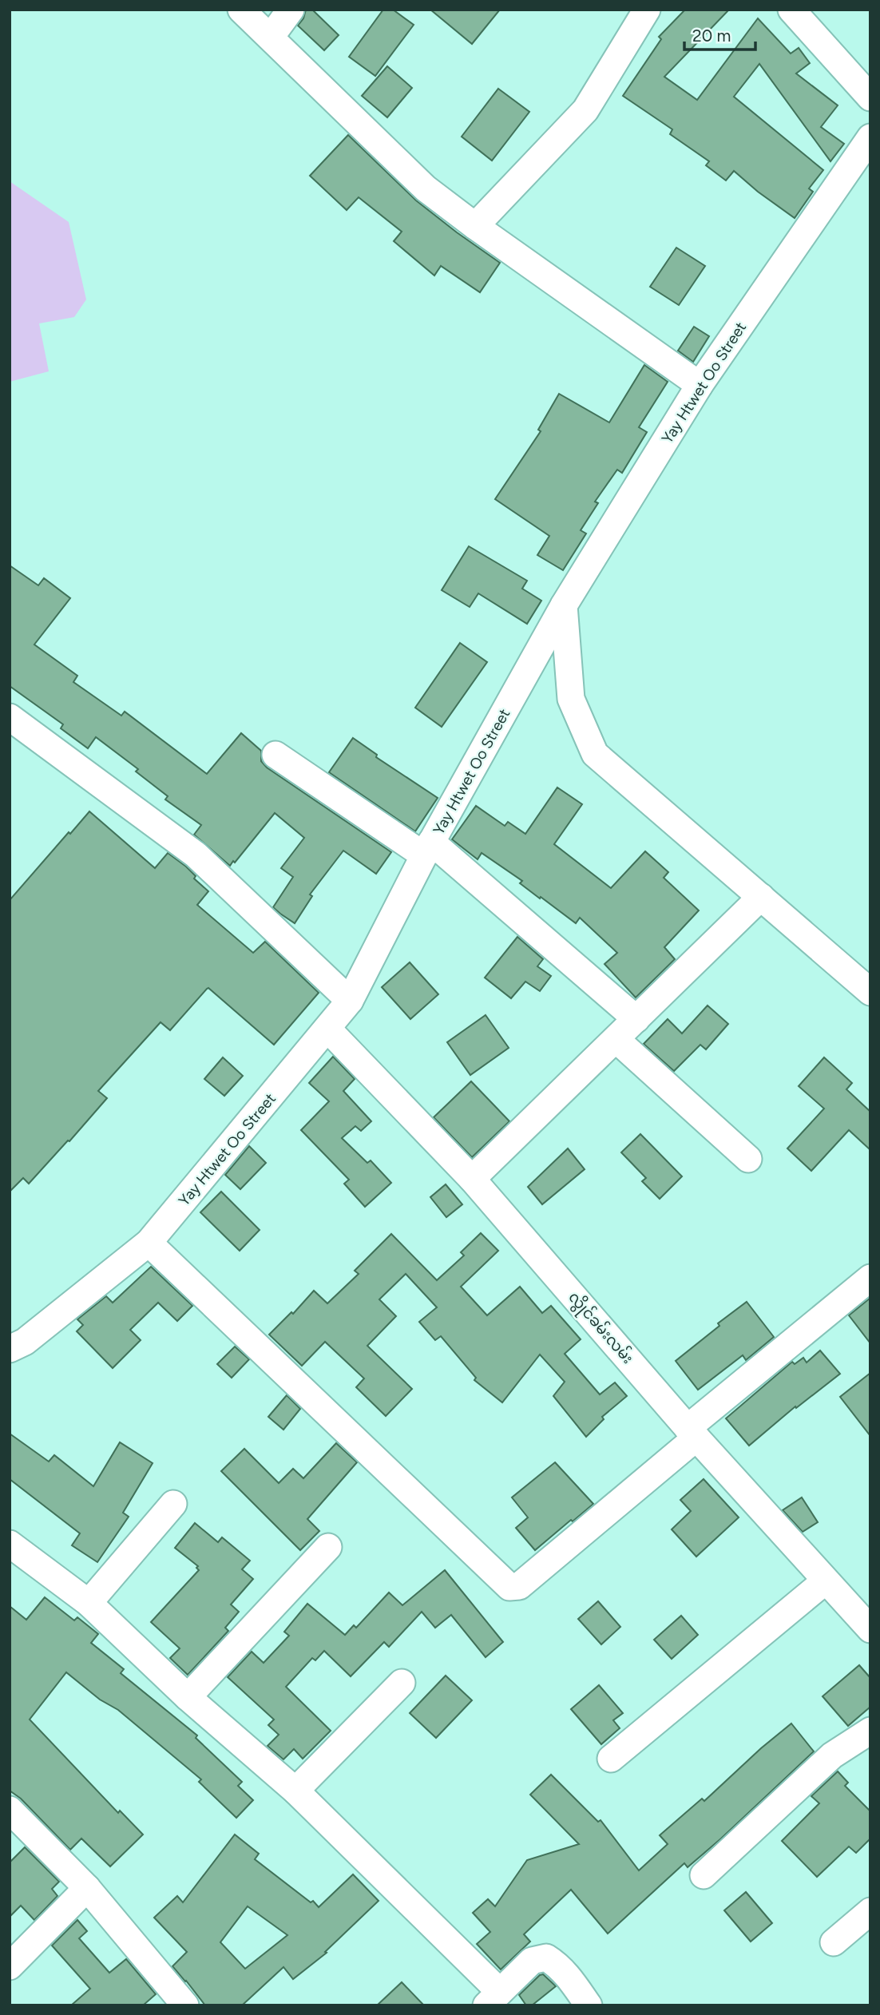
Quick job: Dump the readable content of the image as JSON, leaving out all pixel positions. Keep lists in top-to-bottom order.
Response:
{
  "streets": {
    "street": ["Yay Htwet Oo Street", "လွိုင်ခမ်းလမ်း"]
  },
  "crossings": [
    ["Yay Htwet Oo Street", "လွိုင်ခမ်းလမ်း"]
  ],
  "scale_bar": "20 m"
}
